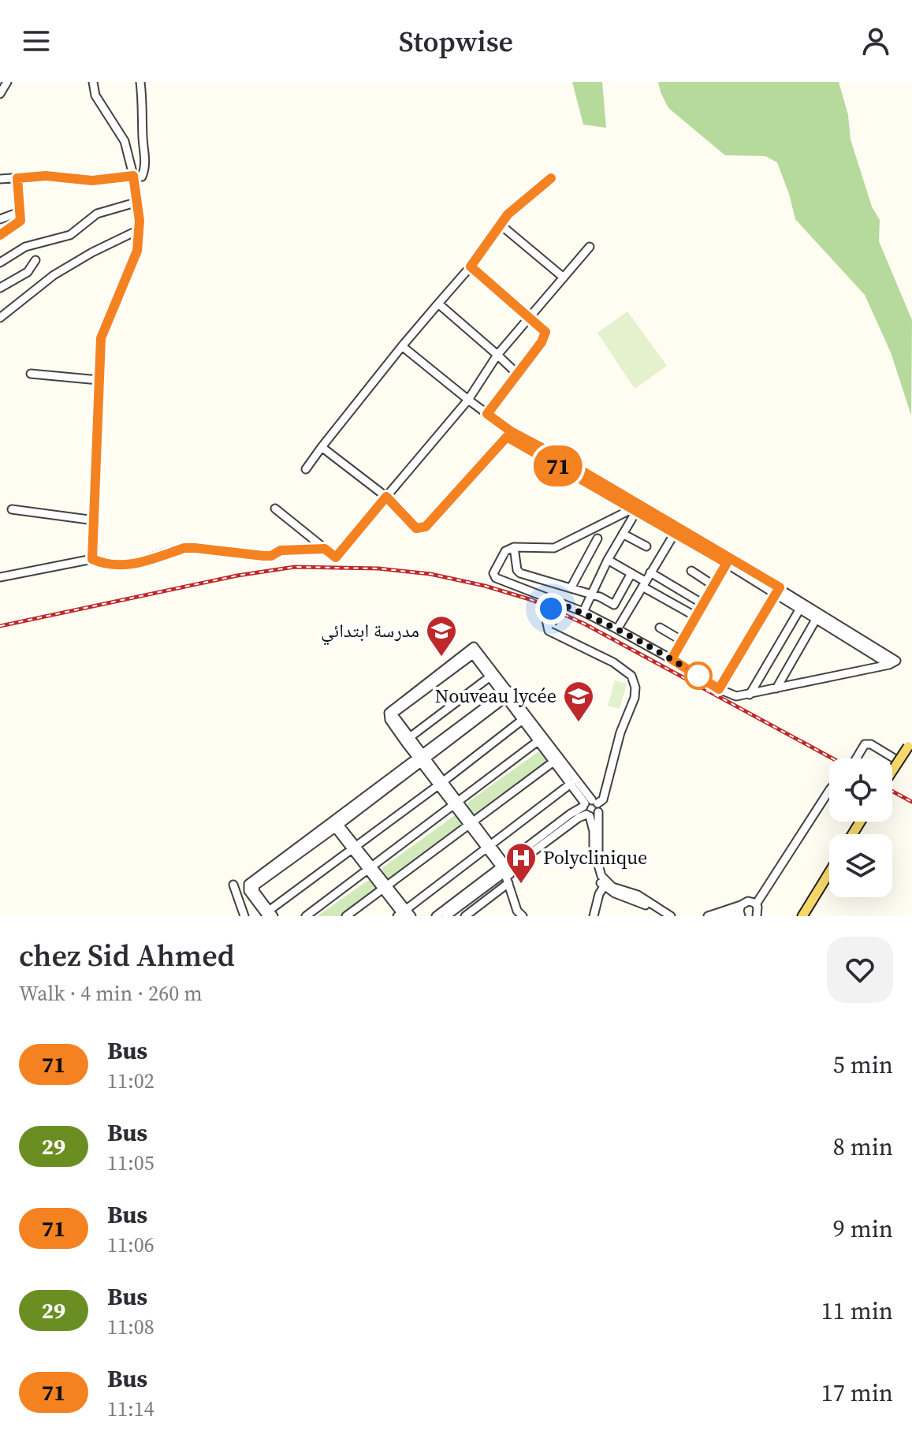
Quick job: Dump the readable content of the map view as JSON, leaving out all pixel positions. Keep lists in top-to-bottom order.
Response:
{
  "places": {
    "school or university": ["مدرسة ابتدائي", "Nouveau lycée"],
    "hospital": ["Polyclinique"]
  },
  "lines": ["bus line 71"],
  "page": {
    "header": "Stopwise",
    "on_map": "71",
    "heading": ["chez Sid Ahmed", "Walk · 4 min · 260 m"],
    "list": [
      {
        "mark": "71",
        "name": "Bus",
        "note": "11:02",
        "value": "5 min"
      },
      {
        "mark": "29",
        "name": "Bus",
        "note": "11:05",
        "value": "8 min"
      },
      {
        "mark": "71",
        "name": "Bus",
        "note": "11:06",
        "value": "9 min"
      },
      {
        "mark": "29",
        "name": "Bus",
        "note": "11:08",
        "value": "11 min"
      },
      {
        "mark": "71",
        "name": "Bus",
        "note": "11:14",
        "value": "17 min"
      }
    ]
  }
}
